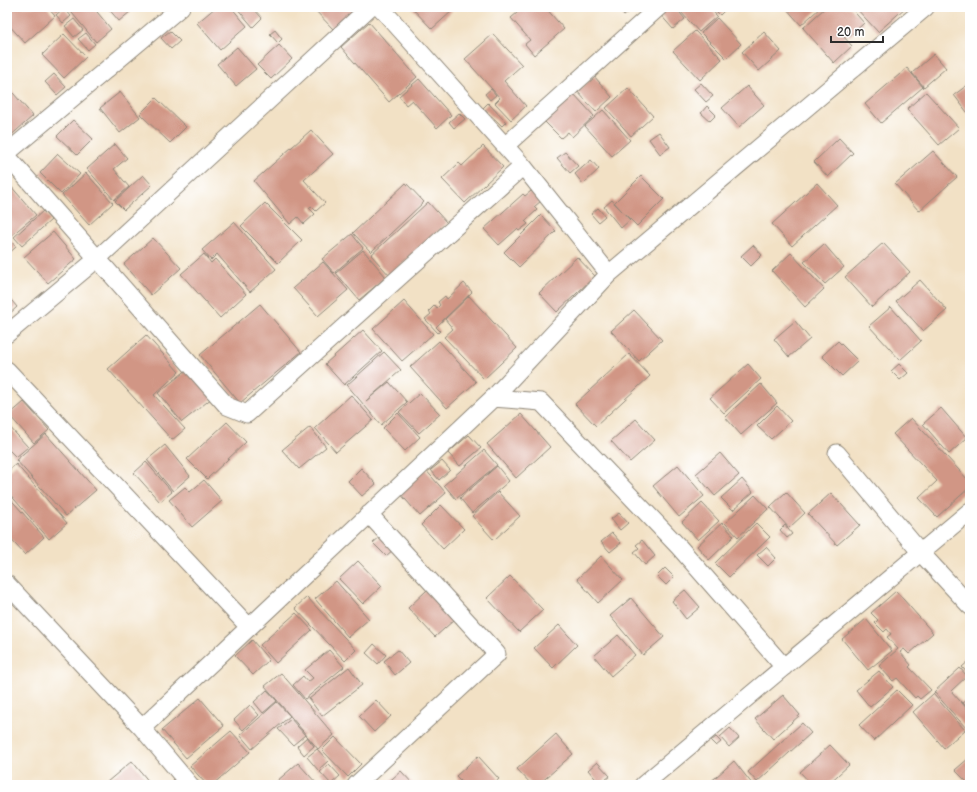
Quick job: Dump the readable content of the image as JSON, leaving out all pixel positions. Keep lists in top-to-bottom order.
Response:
{
  "scale_bar": "20 m"
}
